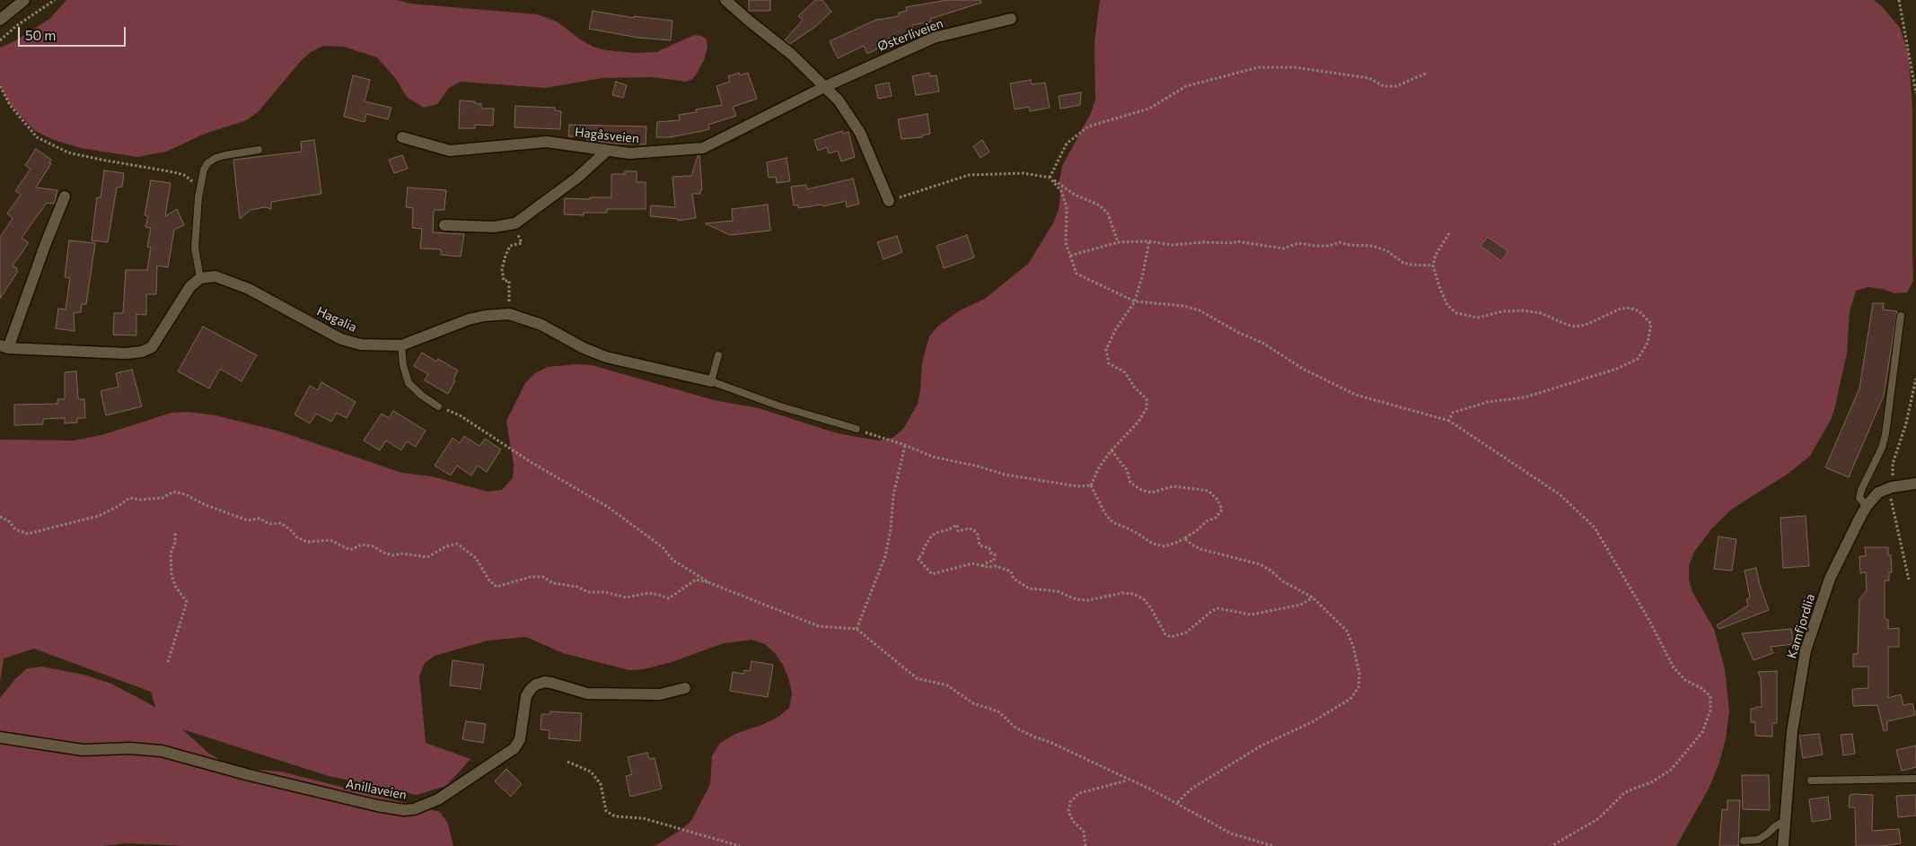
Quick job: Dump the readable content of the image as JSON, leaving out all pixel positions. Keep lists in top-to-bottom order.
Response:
{
  "streets": {
    "street": [
      "Østerliveien",
      "Hagåsveien",
      "Hagalia",
      "Kamfjordlia",
      "Anillaveien"
    ]
  },
  "crossings": [
    ["Østerliveien", "Hagåsveien"]
  ],
  "scale_bar": "50 m"
}
